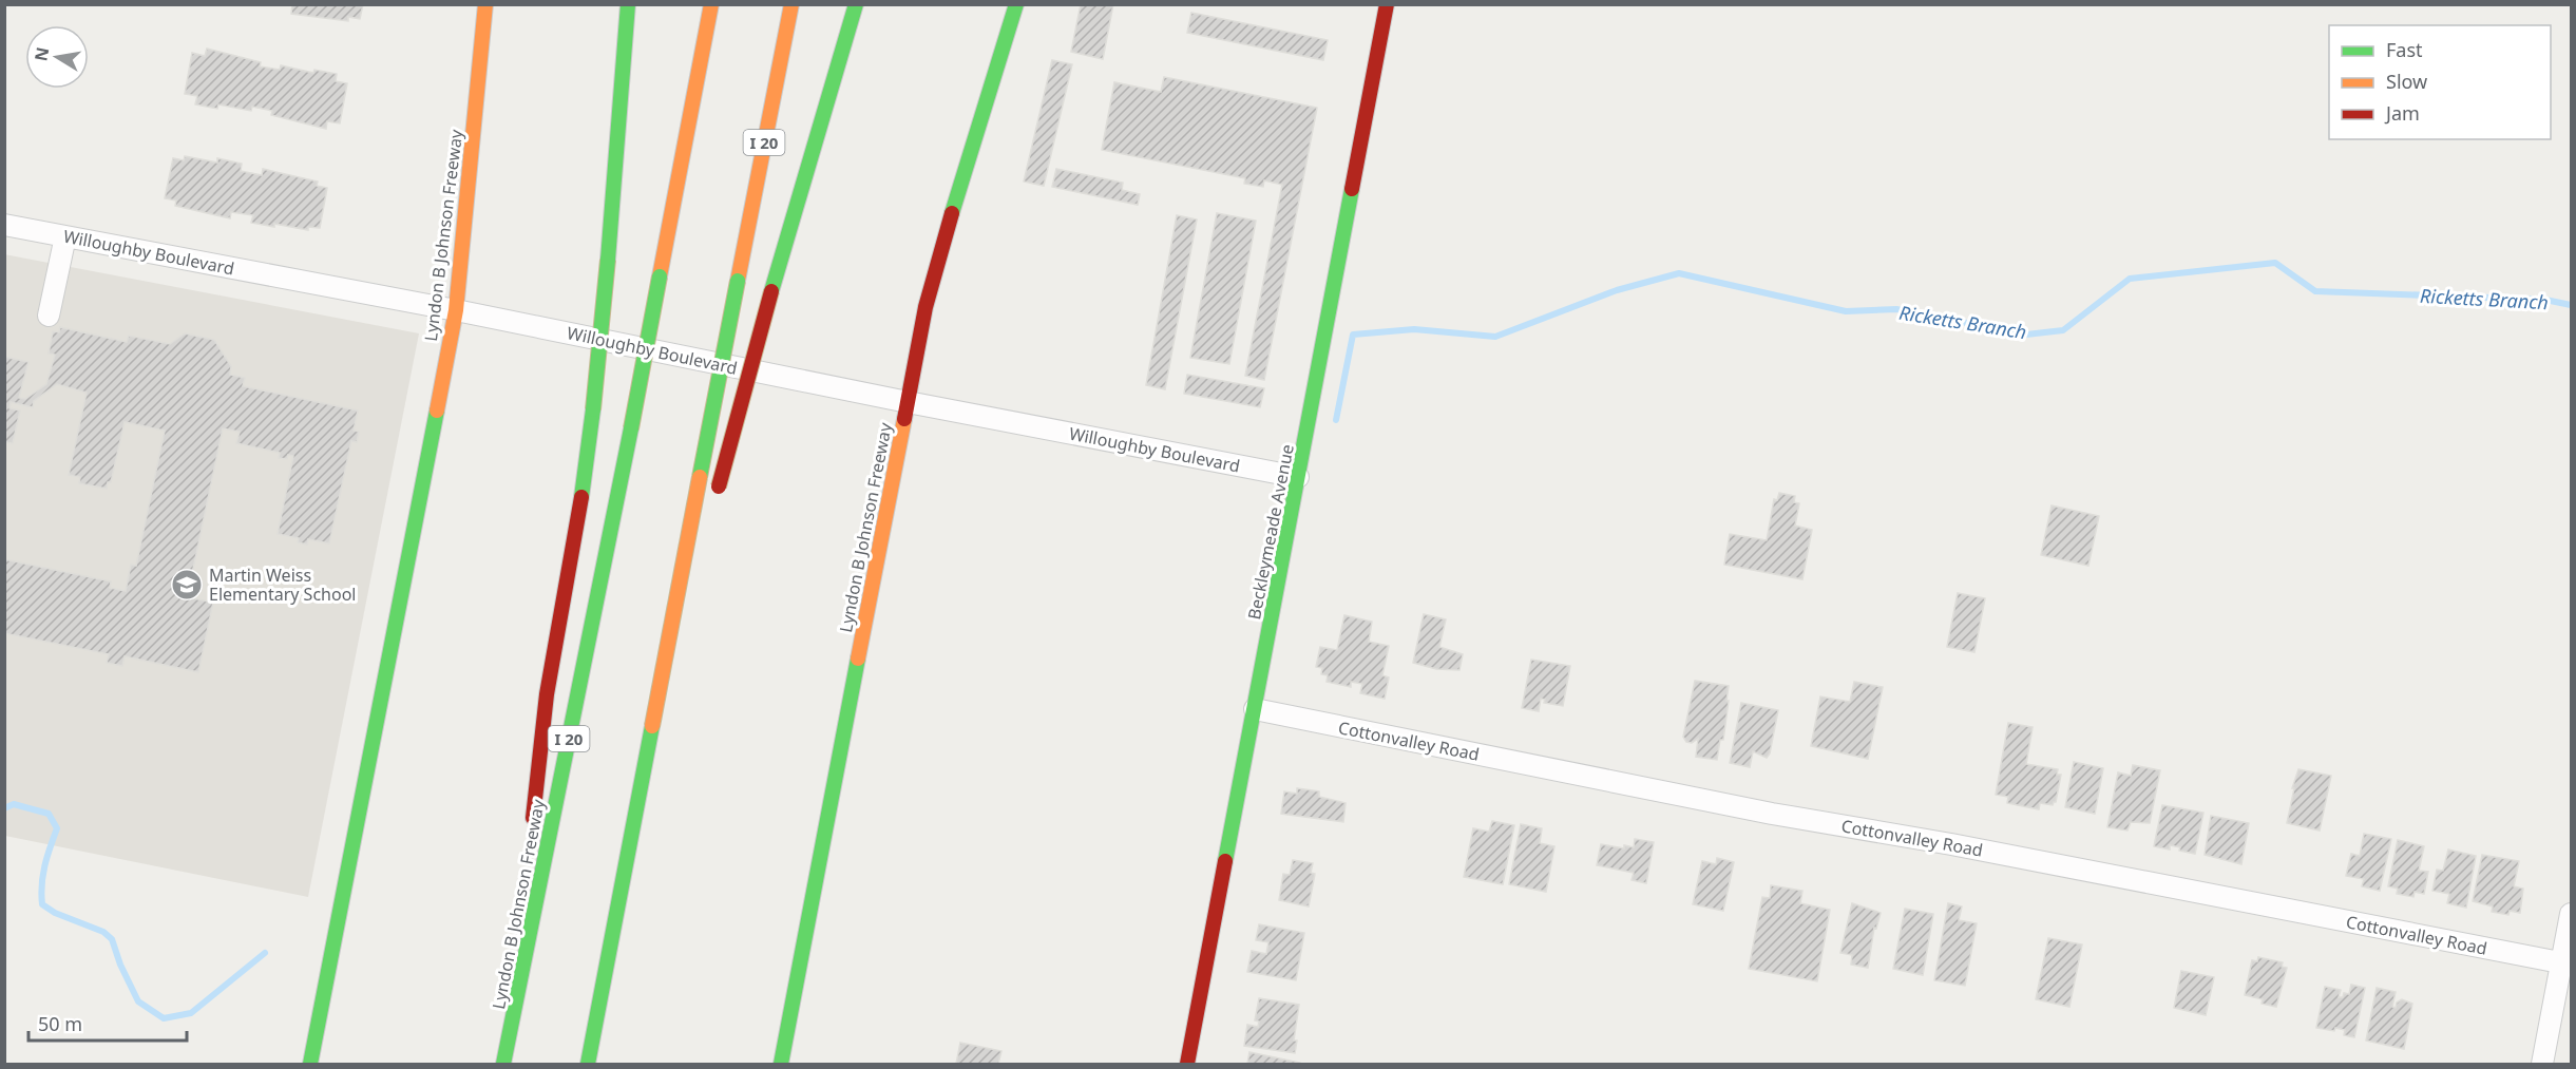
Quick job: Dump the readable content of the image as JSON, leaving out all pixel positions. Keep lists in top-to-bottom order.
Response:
{
  "streets": {
    "main road": ["I 20", "Lyndon B Johnson Freeway", "Beckleymeade Avenue"],
    "street": ["Willoughby Boulevard", "Cottonvalley Road"]
  },
  "crossings": [
    ["Lyndon B Johnson Freeway", "Willoughby Boulevard"],
    ["Willoughby Boulevard", "Beckleymeade Avenue"],
    ["Beckleymeade Avenue", "Cottonvalley Road"]
  ],
  "water": ["Ricketts Branch"],
  "places": {
    "school or university": ["Martin Weiss Elementary School"]
  },
  "legend": ["Fast", "Slow", "Jam"],
  "scale_bar": "50 m",
  "north": "left"
}
